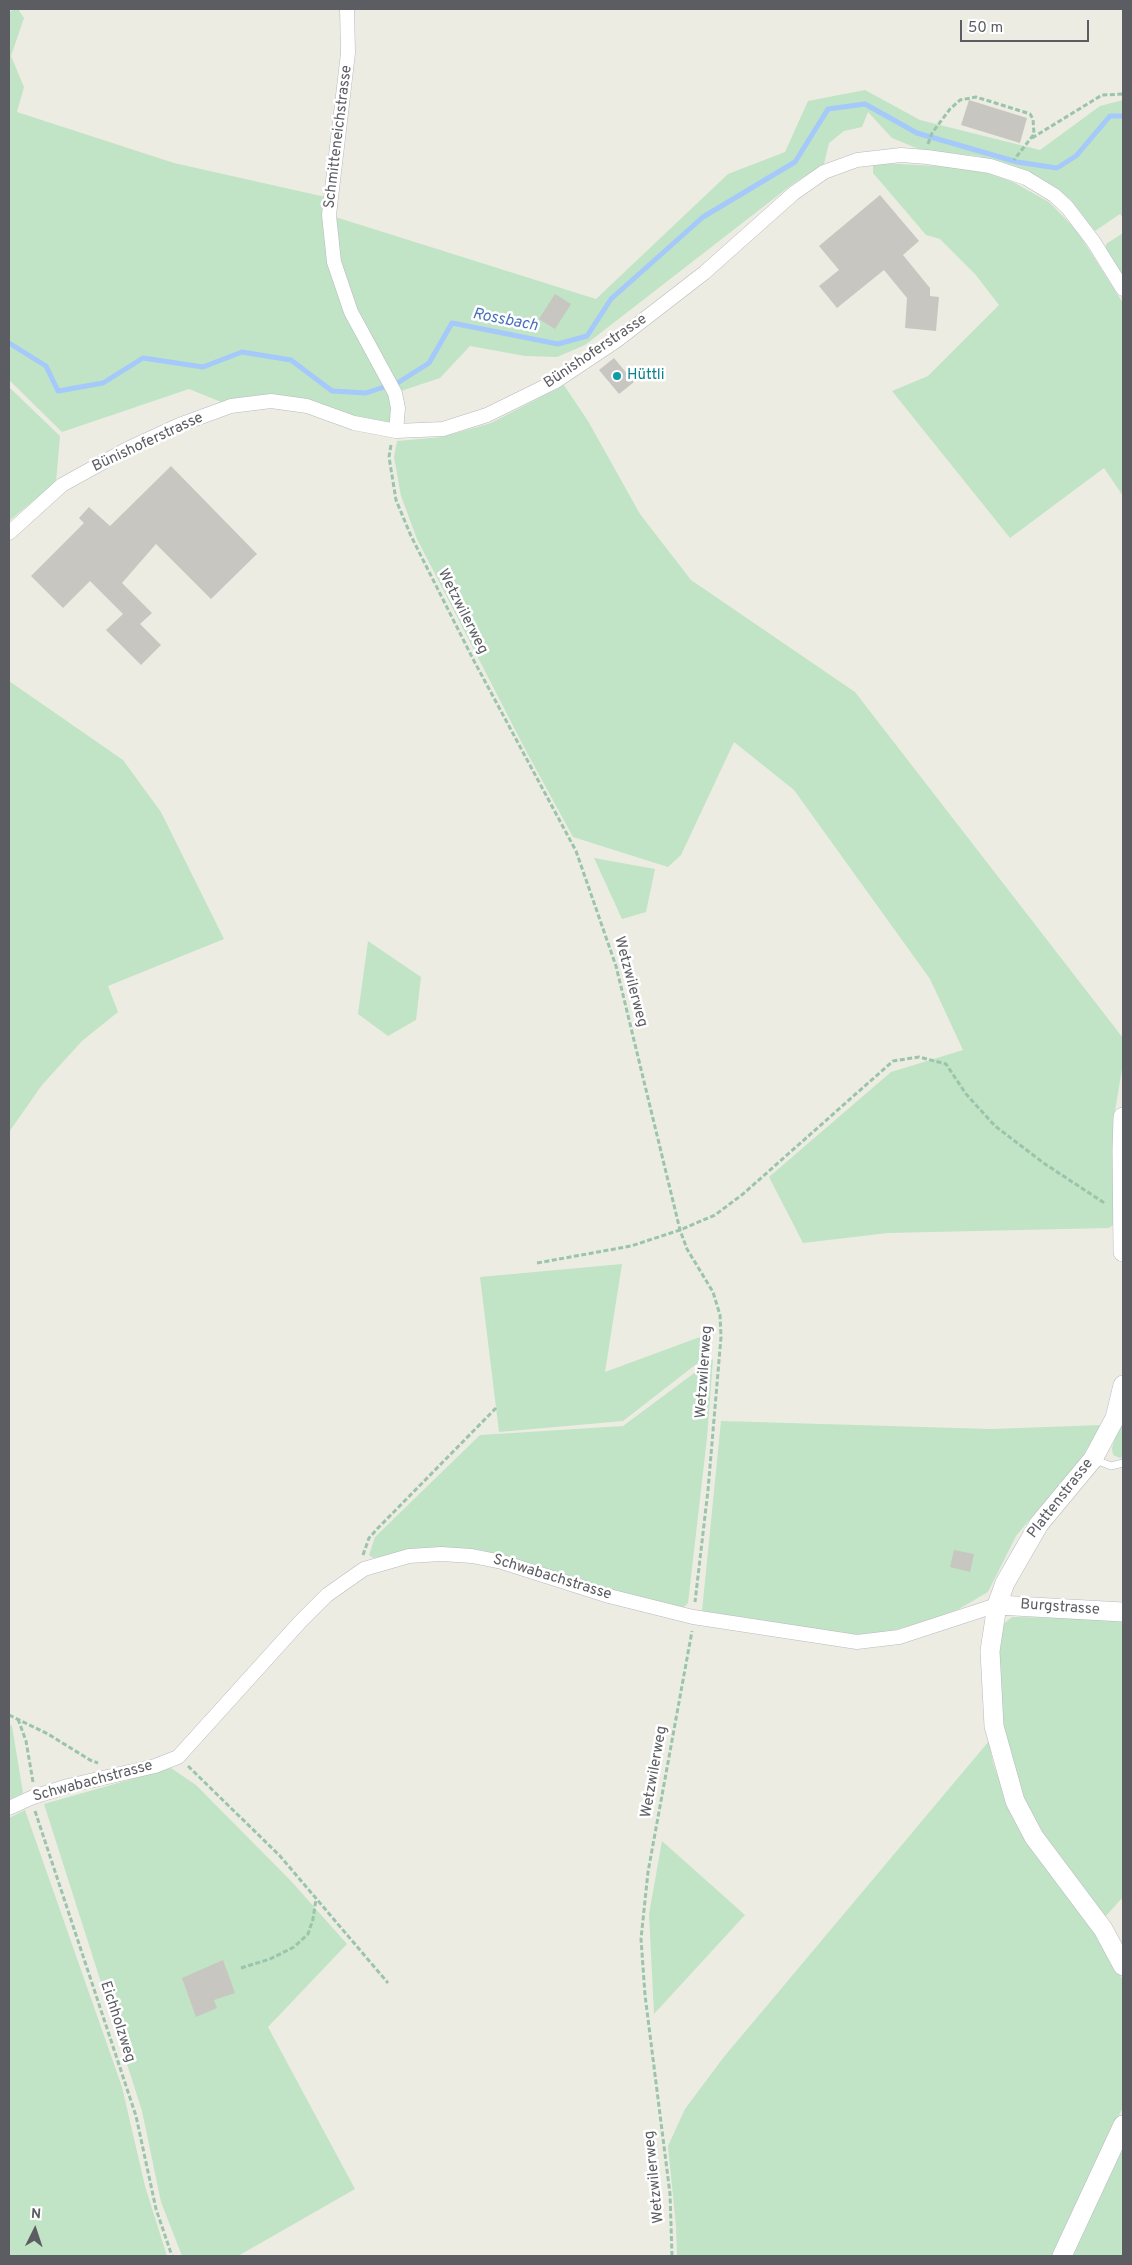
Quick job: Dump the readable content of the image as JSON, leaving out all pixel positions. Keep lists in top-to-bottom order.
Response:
{
  "streets": {
    "street": [
      "Schmitteneichstrasse",
      "Bünishoferstrasse",
      "Plattenstrasse",
      "Schwabachstrasse",
      "Burgstrasse"
    ],
    "path": ["Wetzwilerweg", "Eichholzweg"]
  },
  "crossings": [
    ["Schmitteneichstrasse", "Bünishoferstrasse"],
    ["Schmitteneichstrasse", "Wetzwilerweg"],
    ["Bünishoferstrasse", "Wetzwilerweg"],
    ["Wetzwilerweg", "Schwabachstrasse"],
    ["Plattenstrasse", "Schwabachstrasse"],
    ["Plattenstrasse", "Burgstrasse"],
    ["Schwabachstrasse", "Burgstrasse"],
    ["Schwabachstrasse", "Eichholzweg"]
  ],
  "water": ["Rossbach"],
  "places": ["Hüttli"],
  "scale_bar": "50 m",
  "north": "top"
}
